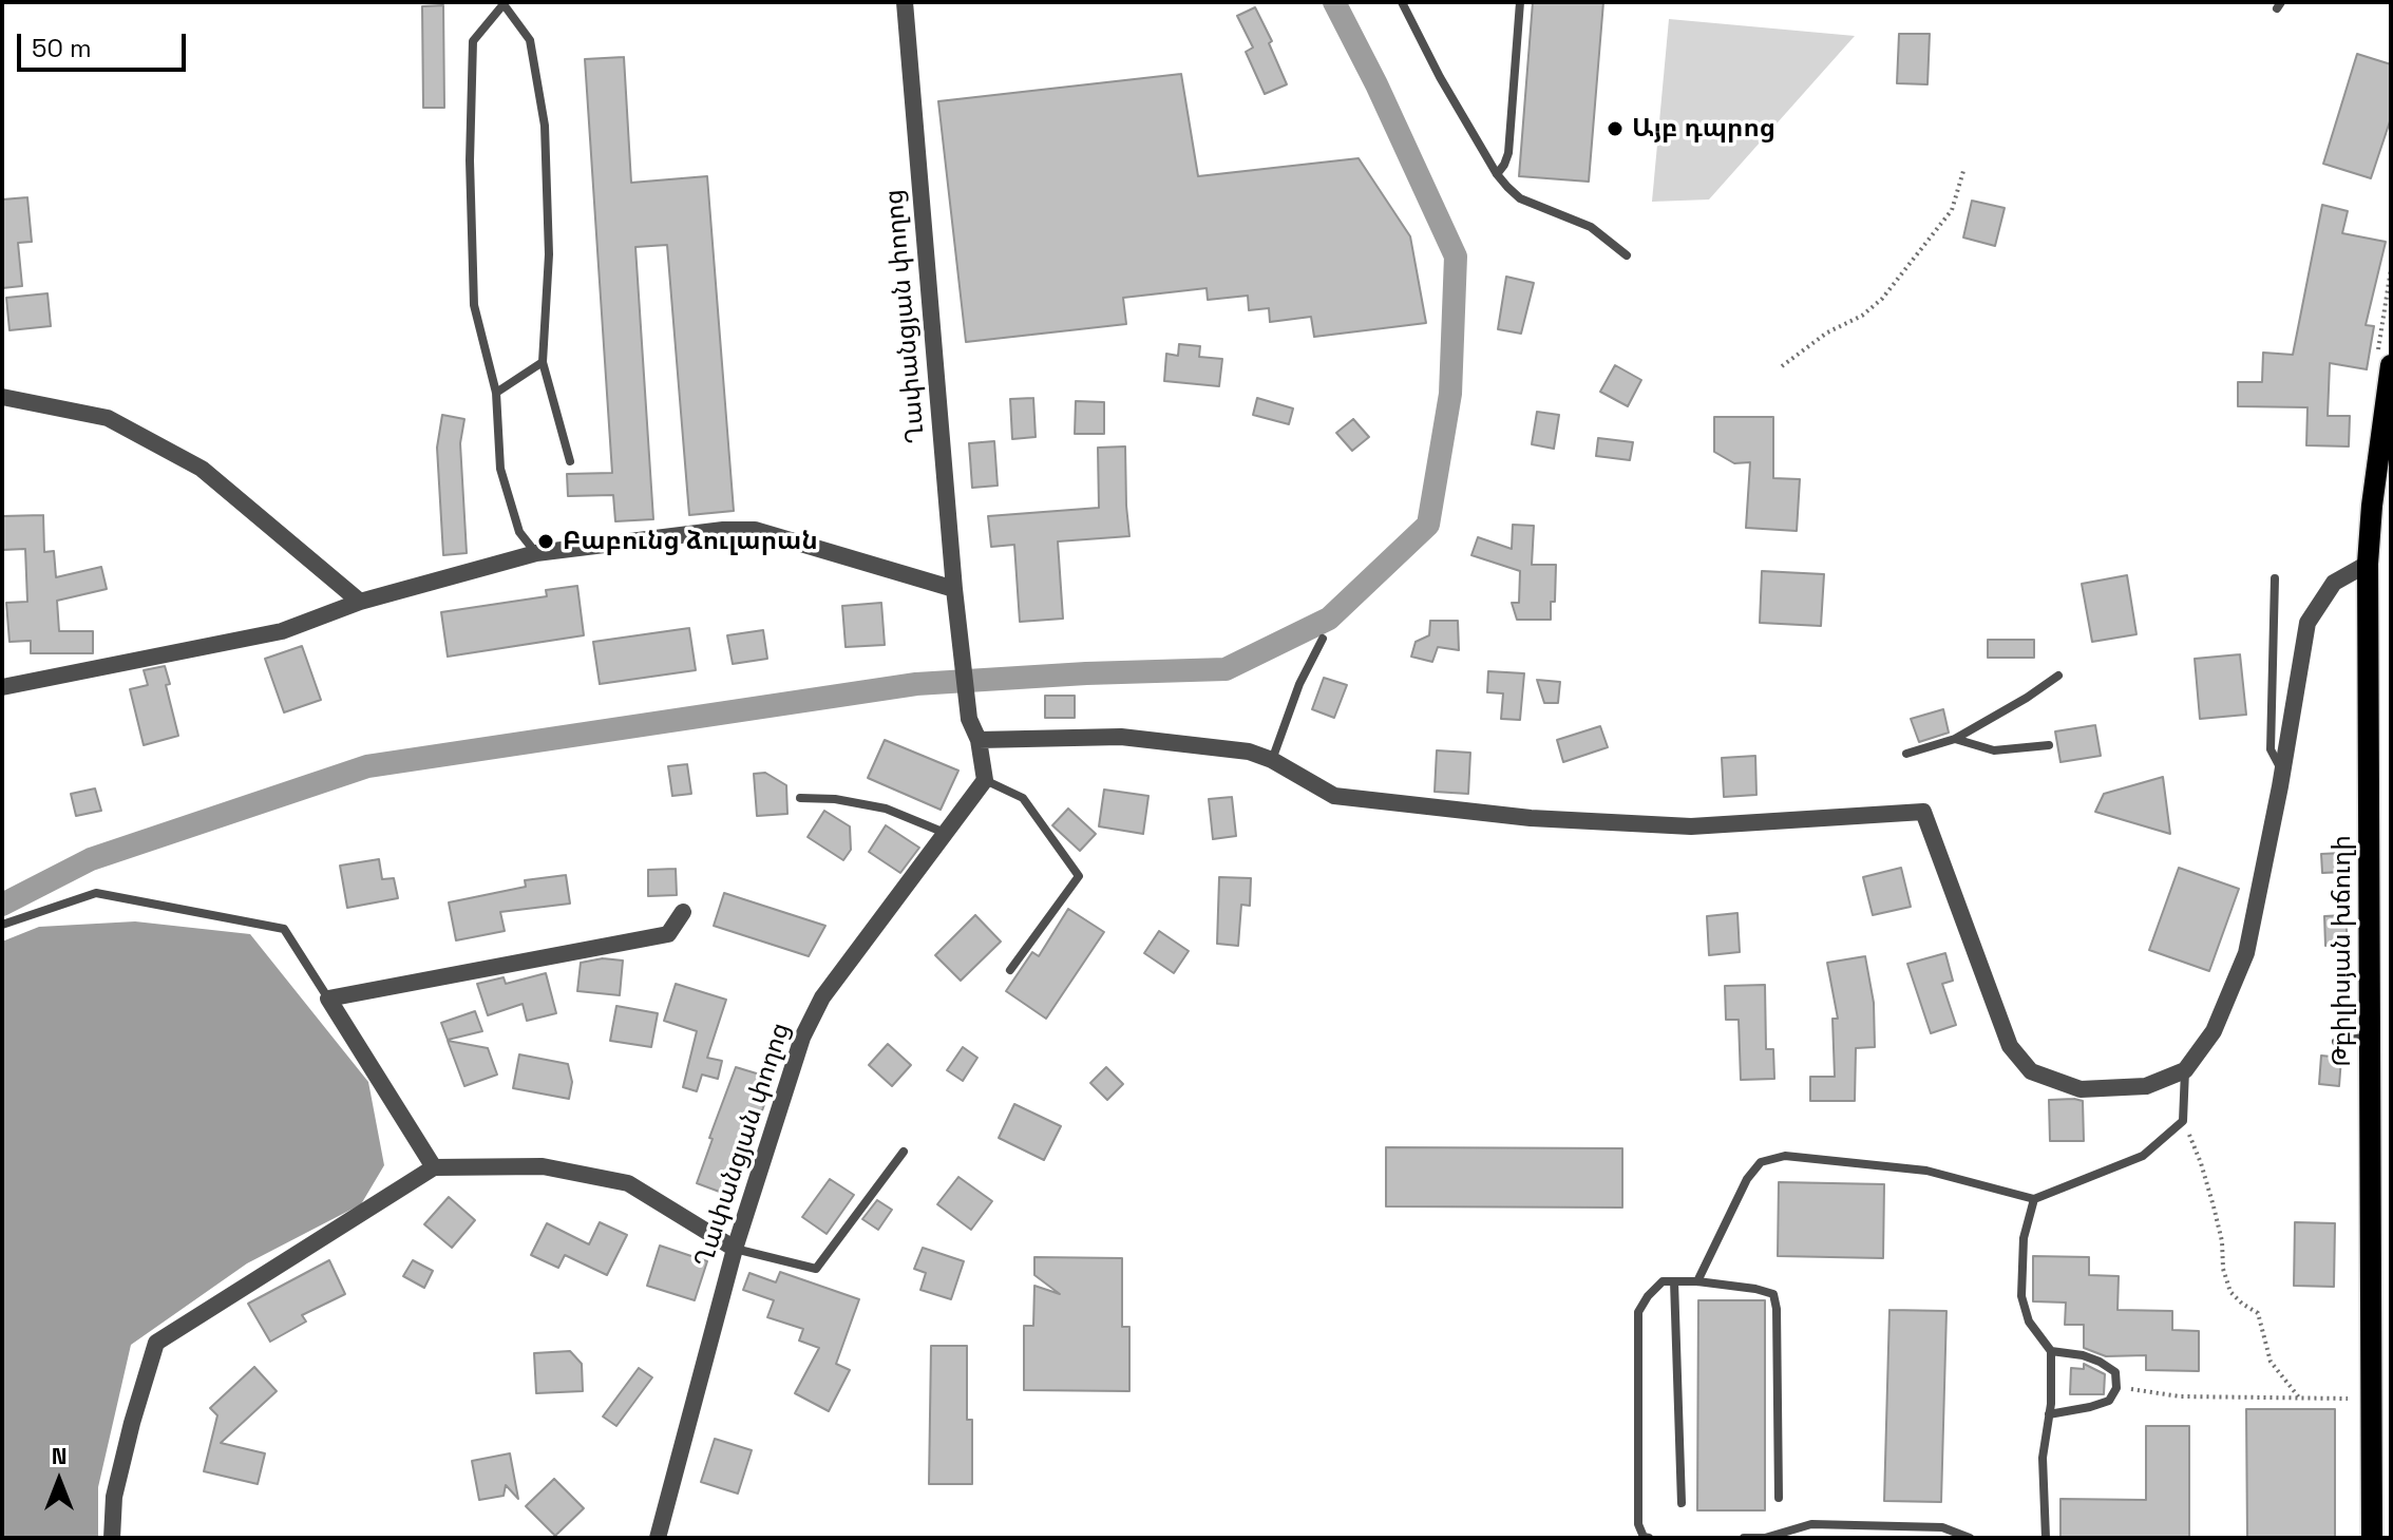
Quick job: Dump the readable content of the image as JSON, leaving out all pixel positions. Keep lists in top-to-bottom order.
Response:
{
  "streets": {
    "main road": ["Թբիլիսյան խճուղի"],
    "street": ["Ղափանցյան փողոց"]
  },
  "places": ["Այբ դպրոց", "Բաբունց ձուլարան"],
  "scale_bar": "50 m",
  "north": "top"
}
